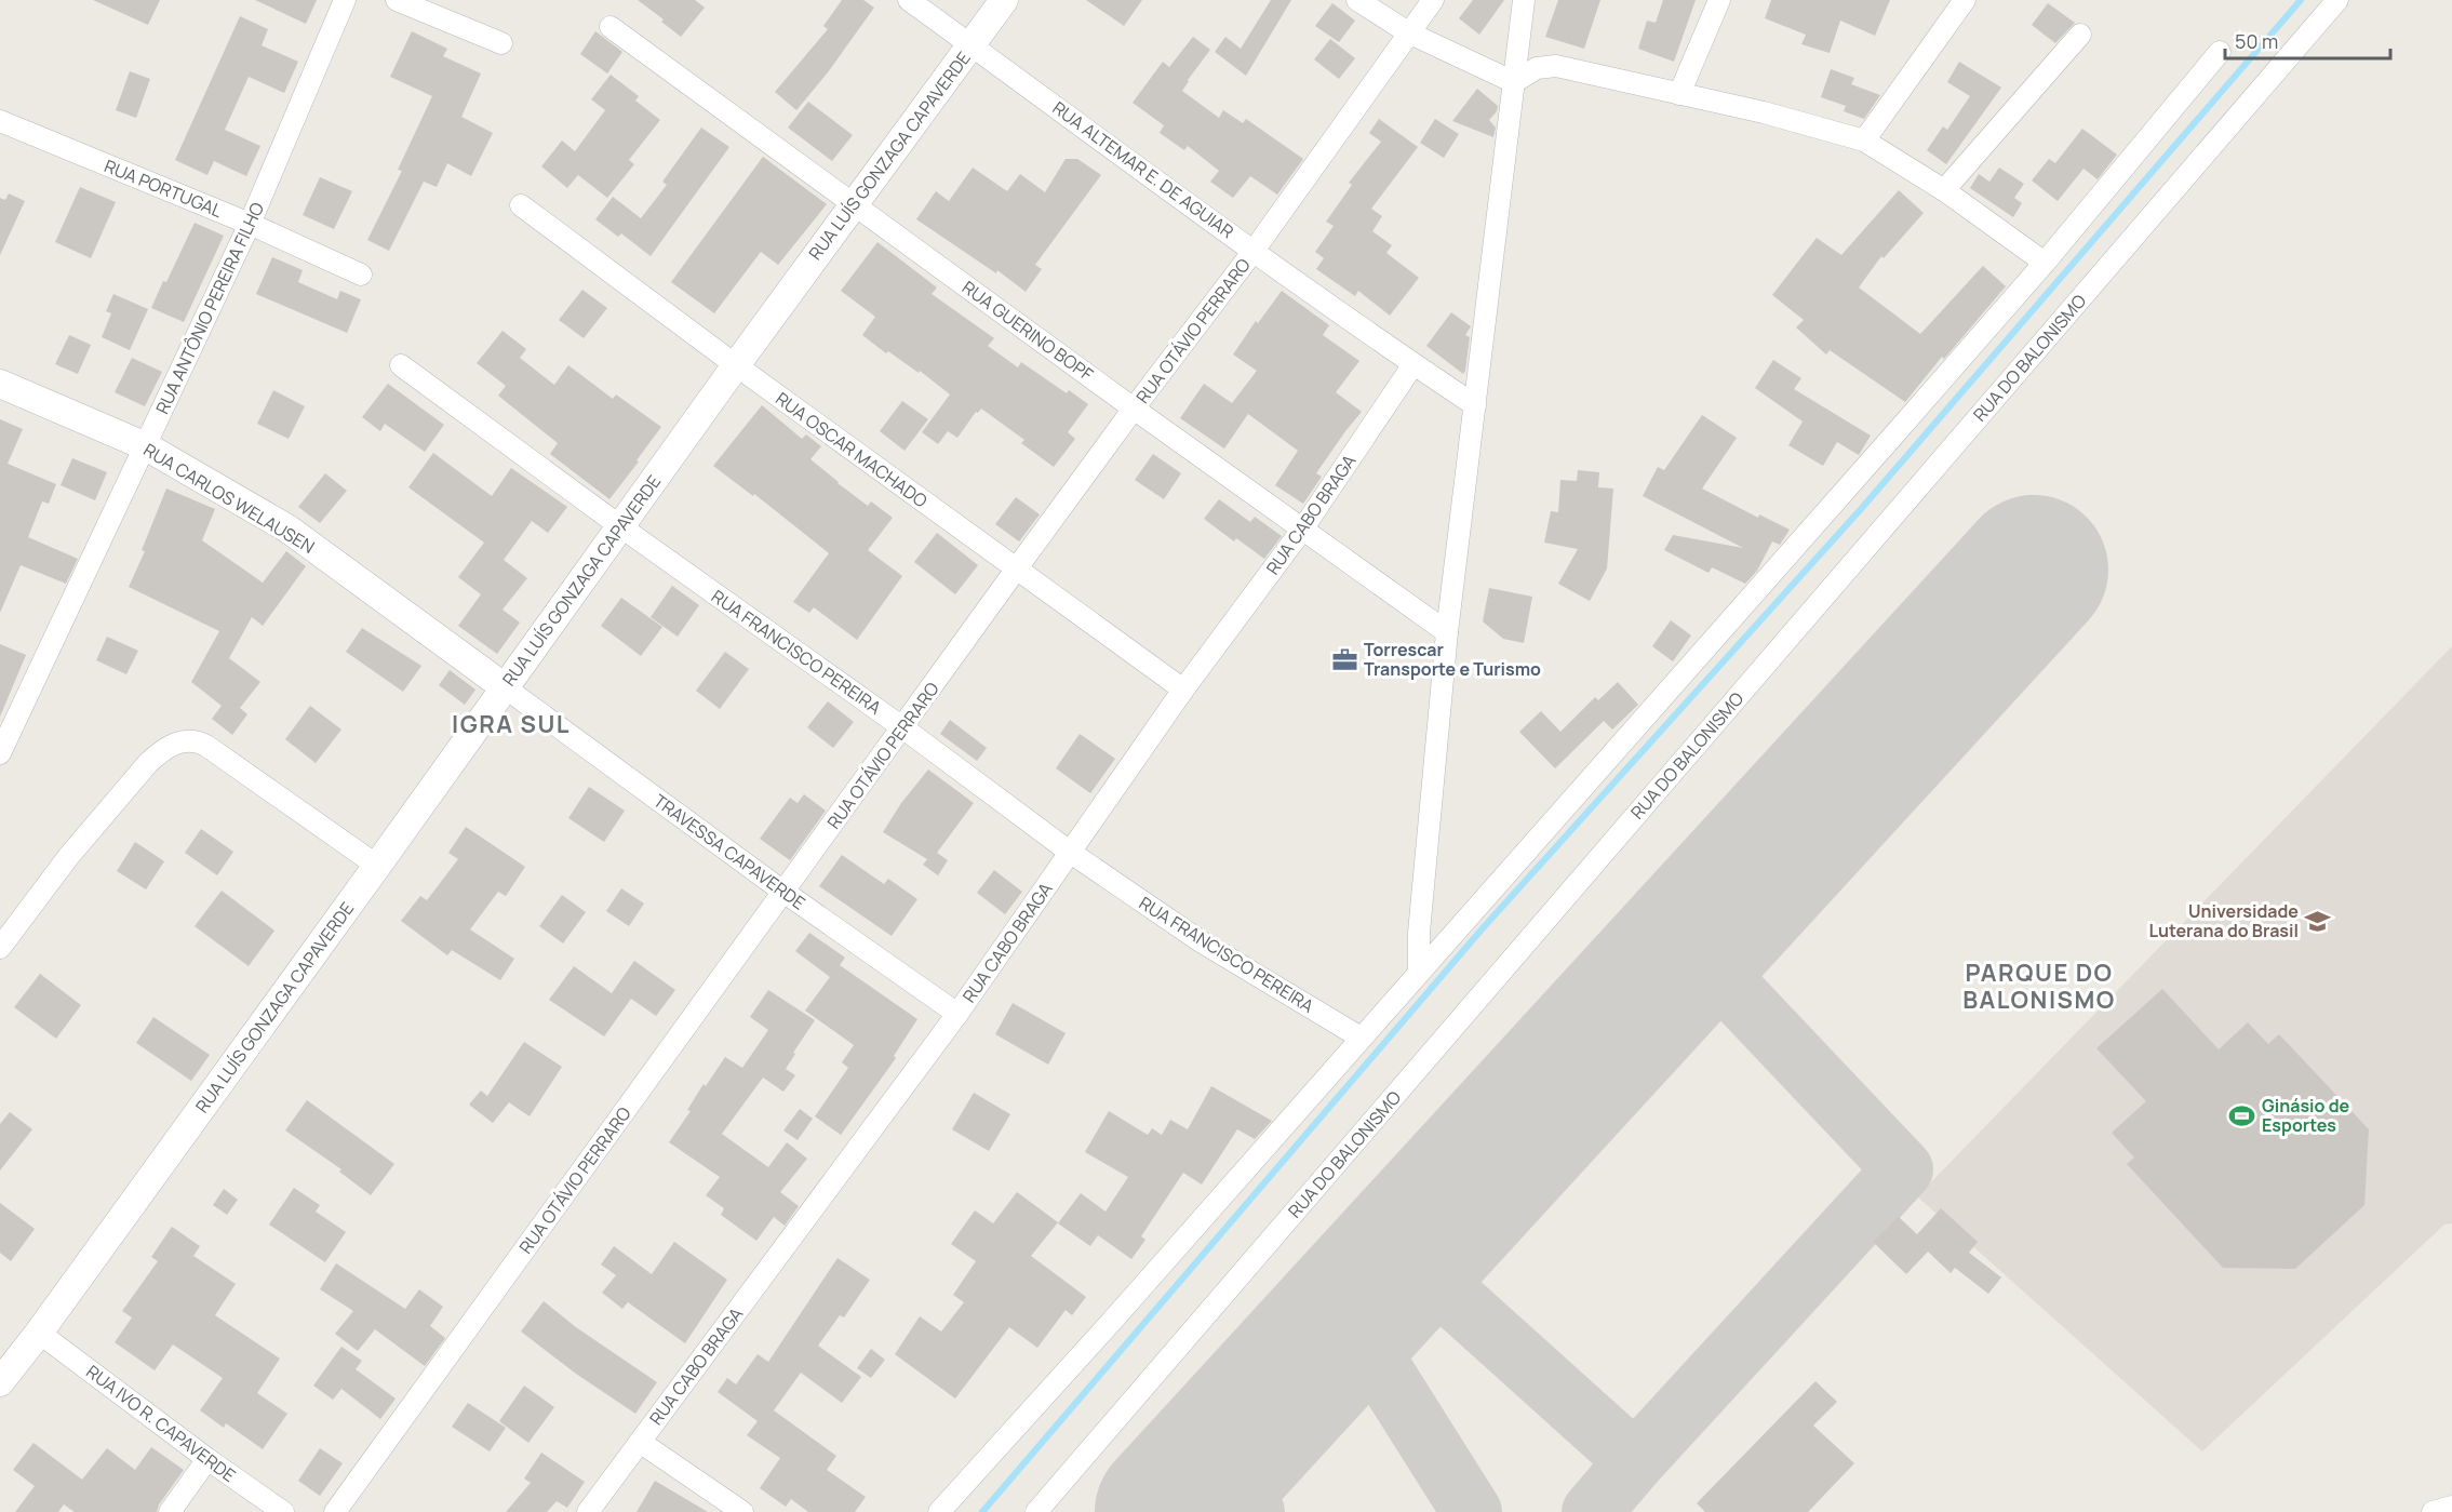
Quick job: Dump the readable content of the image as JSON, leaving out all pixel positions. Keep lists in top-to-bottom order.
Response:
{
  "streets": {
    "street": [
      "RUA LUÍS GONZAGA CAPAVERDE",
      "RUA ALTEMAR E. DE AGUIAR",
      "RUA PORTUGAL",
      "RUA ANTÔNIO PEREIRA FILHO",
      "RUA GUERINO BOPF",
      "RUA OTÁVIO PERRARO",
      "RUA DO BALONISMO",
      "RUA OSCAR MACHADO",
      "RUA CARLOS WELAUSEN",
      "RUA CABO BRAGA",
      "RUA FRANCISCO PEREIRA",
      "TRAVESSA CAPAVERDE",
      "RUA IVO R. CAPAVERDE"
    ]
  },
  "crossings": [
    ["RUA LUÍS GONZAGA CAPAVERDE", "RUA ALTEMAR E. DE AGUIAR"],
    ["RUA LUÍS GONZAGA CAPAVERDE", "RUA GUERINO BOPF"],
    ["RUA LUÍS GONZAGA CAPAVERDE", "RUA OSCAR MACHADO"],
    ["RUA LUÍS GONZAGA CAPAVERDE", "RUA CARLOS WELAUSEN"],
    ["RUA LUÍS GONZAGA CAPAVERDE", "RUA FRANCISCO PEREIRA"],
    ["RUA LUÍS GONZAGA CAPAVERDE", "TRAVESSA CAPAVERDE"],
    ["RUA LUÍS GONZAGA CAPAVERDE", "RUA IVO R. CAPAVERDE"],
    ["RUA ALTEMAR E. DE AGUIAR", "RUA OTÁVIO PERRARO"],
    ["RUA ALTEMAR E. DE AGUIAR", "RUA CABO BRAGA"],
    ["RUA PORTUGAL", "RUA ANTÔNIO PEREIRA FILHO"],
    ["RUA ANTÔNIO PEREIRA FILHO", "RUA CARLOS WELAUSEN"],
    ["RUA GUERINO BOPF", "RUA OTÁVIO PERRARO"],
    ["RUA GUERINO BOPF", "RUA CABO BRAGA"],
    ["RUA OTÁVIO PERRARO", "RUA OSCAR MACHADO"],
    ["RUA OTÁVIO PERRARO", "RUA FRANCISCO PEREIRA"],
    ["RUA OTÁVIO PERRARO", "TRAVESSA CAPAVERDE"],
    ["RUA OSCAR MACHADO", "RUA CABO BRAGA"],
    ["RUA CARLOS WELAUSEN", "TRAVESSA CAPAVERDE"],
    ["RUA CABO BRAGA", "RUA FRANCISCO PEREIRA"],
    ["RUA CABO BRAGA", "TRAVESSA CAPAVERDE"]
  ],
  "districts": ["IGRA SUL", "PARQUE DO BALONISMO"],
  "places": {
    "office": ["Torrescar Transporte e Turismo"],
    "school or university": ["Universidade Luterana do Brasil"],
    "sports": ["Ginásio de Esportes"]
  },
  "scale_bar": "50 m"
}
